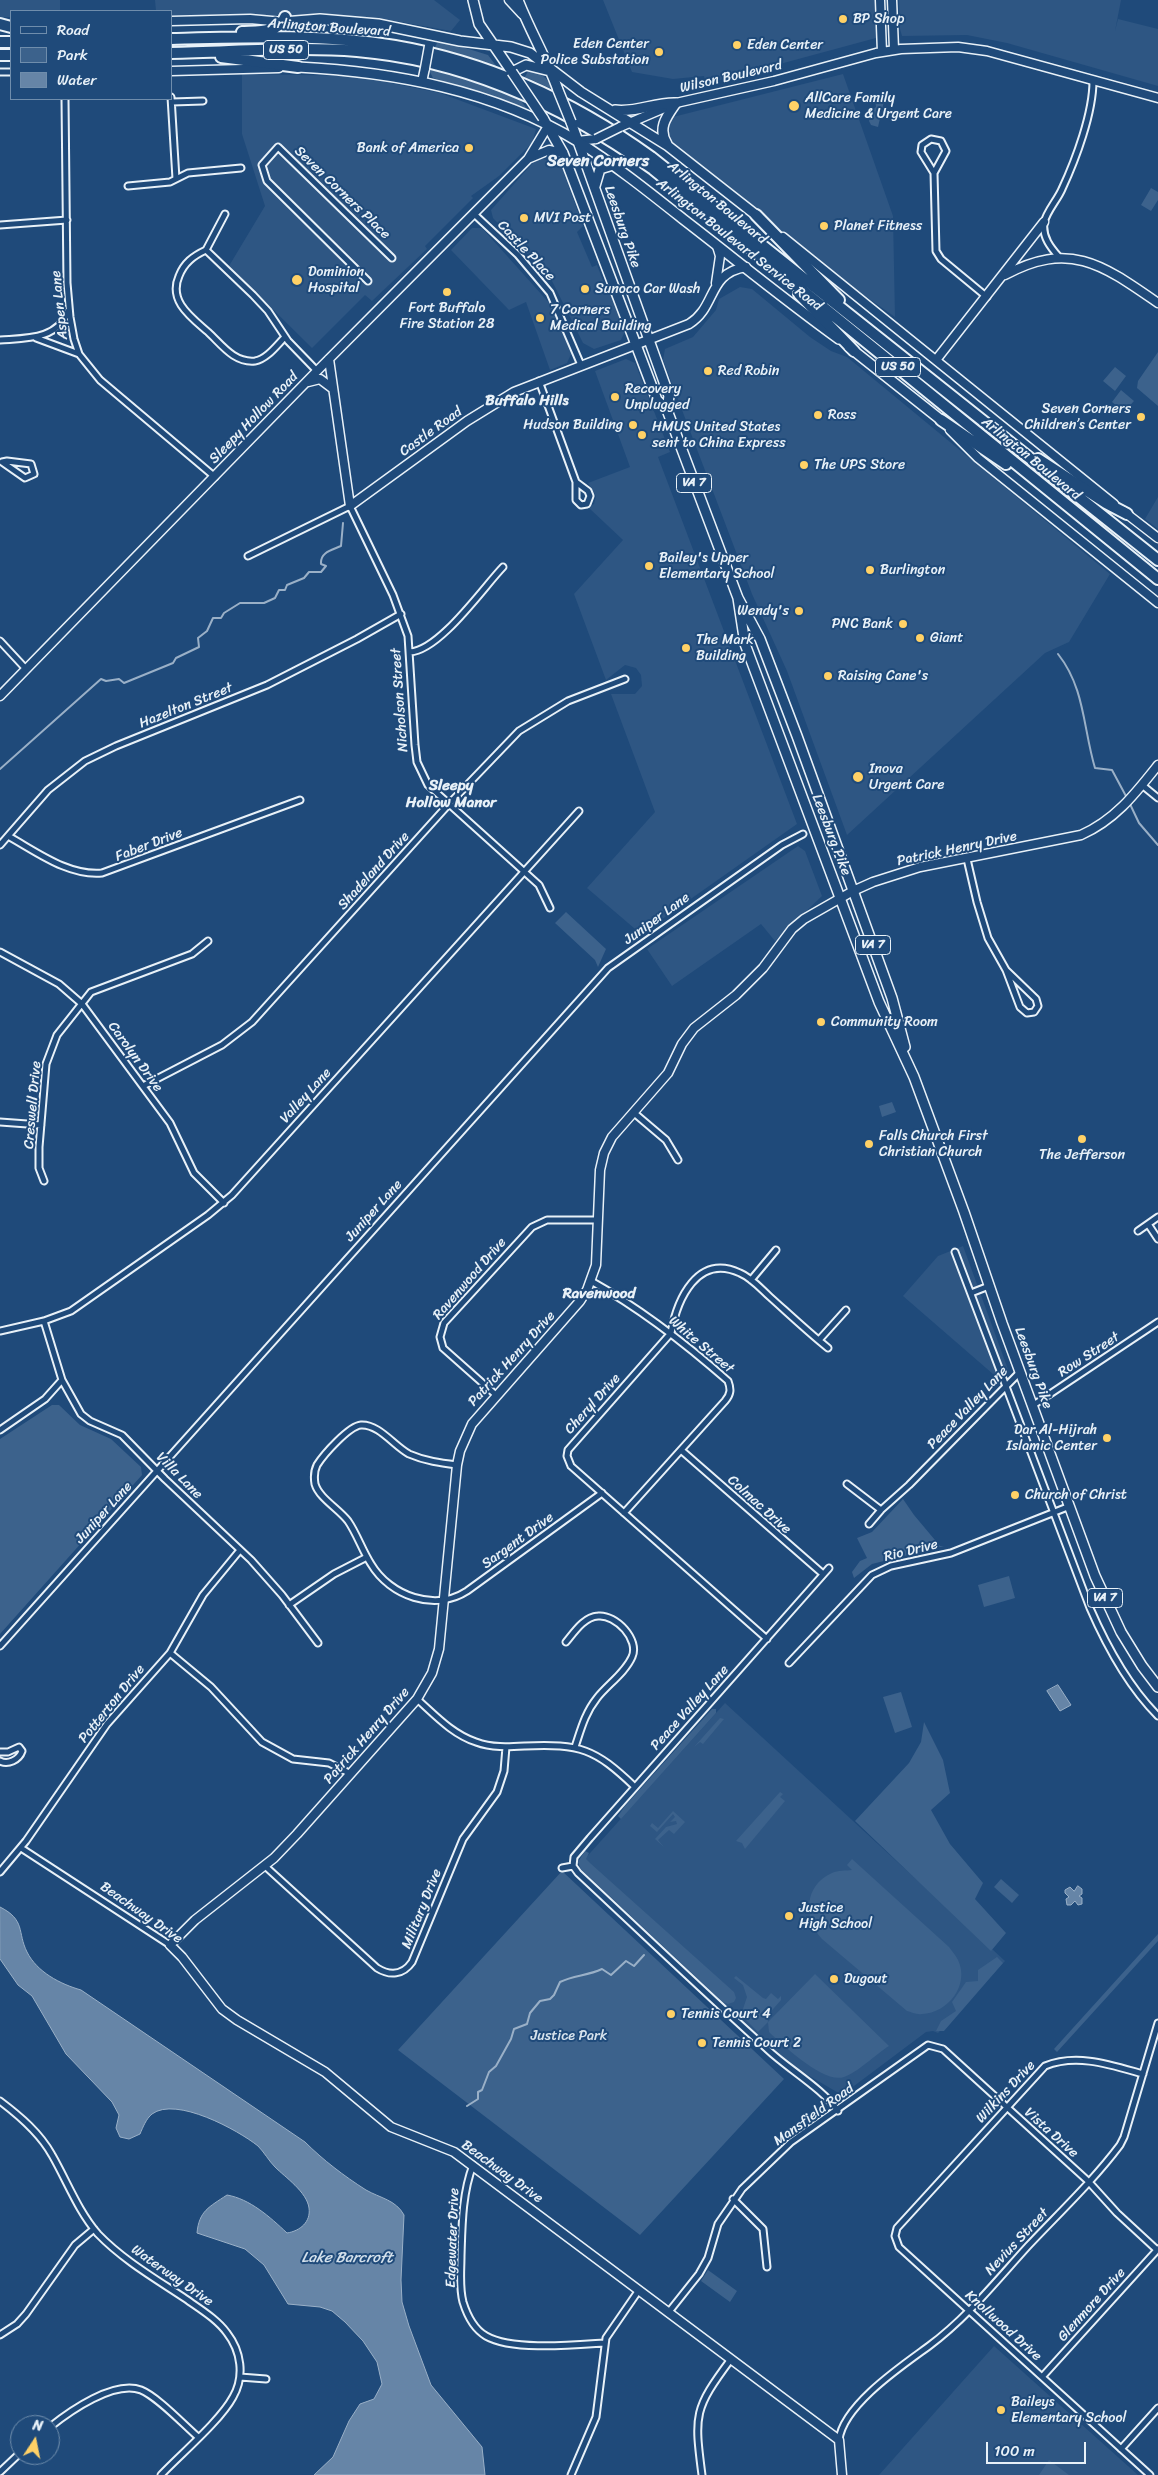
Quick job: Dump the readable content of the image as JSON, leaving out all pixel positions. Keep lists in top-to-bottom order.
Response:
{
  "streets": {
    "highway": ["Arlington Boulevard", "US 50"],
    "main road": ["Leesburg Pike", "Arlington Boulevard Service Road", "VA 7"],
    "street": [
      "Wilson Boulevard",
      "Seven Corners Place",
      "Castle Place",
      "Aspen Lane",
      "Sleepy Hollow Road",
      "Castle Road",
      "Nicholson Street",
      "Hazelton Street",
      "Faber Drive",
      "Patrick Henry Drive",
      "Shadeland Drive",
      "Juniper Lane",
      "Carolyn Drive",
      "Valley Lane",
      "Creswell Drive",
      "Ravenwood Drive",
      "White Street",
      "Row Street",
      "Cheryl Drive",
      "Peace Valley Lane",
      "Villa Lane",
      "Colmac Drive",
      "Sargent Drive",
      "Rio Drive",
      "Potterton Drive",
      "Military Drive",
      "Beachway Drive",
      "Wilkins Drive",
      "Mansfield Road",
      "Vista Drive",
      "Edgewater Drive",
      "Nevius Street",
      "Waterway Drive",
      "Glenmore Drive",
      "Knollwood Drive"
    ]
  },
  "crossings": [
    ["Wilson Boulevard", "Leesburg Pike"],
    ["Wilson Boulevard", "Arlington Boulevard Service Road"],
    ["Leesburg Pike", "Arlington Boulevard Service Road"],
    ["Leesburg Pike", "Sleepy Hollow Road"],
    ["Leesburg Pike", "Castle Road"],
    ["Leesburg Pike", "VA 7"],
    ["Leesburg Pike", "Patrick Henry Drive"],
    ["Leesburg Pike", "Row Street"],
    ["Leesburg Pike", "Peace Valley Lane"],
    ["Leesburg Pike", "Rio Drive"],
    ["Arlington Boulevard Service Road", "Sleepy Hollow Road"],
    ["Arlington Boulevard Service Road", "Castle Road"],
    ["Castle Place", "Sleepy Hollow Road"],
    ["Castle Place", "Castle Road"],
    ["Aspen Lane", "Sleepy Hollow Road"],
    ["Sleepy Hollow Road", "Nicholson Street"],
    ["Castle Road", "Nicholson Street"],
    ["Nicholson Street", "Hazelton Street"],
    ["Nicholson Street", "Shadeland Drive"],
    ["Nicholson Street", "Valley Lane"],
    ["Hazelton Street", "Faber Drive"],
    ["Patrick Henry Drive", "Ravenwood Drive"],
    ["Patrick Henry Drive", "White Street"],
    ["Patrick Henry Drive", "Sargent Drive"],
    ["Patrick Henry Drive", "Military Drive"],
    ["Patrick Henry Drive", "Beachway Drive"],
    ["Shadeland Drive", "Carolyn Drive"],
    ["Juniper Lane", "Villa Lane"],
    ["Carolyn Drive", "Valley Lane"],
    ["Carolyn Drive", "Creswell Drive"],
    ["Valley Lane", "Villa Lane"],
    ["White Street", "Cheryl Drive"],
    ["White Street", "Colmac Drive"],
    ["Cheryl Drive", "Peace Valley Lane"],
    ["Cheryl Drive", "Sargent Drive"],
    ["Peace Valley Lane", "Colmac Drive"],
    ["Villa Lane", "Potterton Drive"],
    ["Potterton Drive", "Beachway Drive"],
    ["Beachway Drive", "Mansfield Road"],
    ["Beachway Drive", "Edgewater Drive"],
    ["Beachway Drive", "Nevius Street"],
    ["Wilkins Drive", "Vista Drive"],
    ["Wilkins Drive", "Nevius Street"],
    ["Wilkins Drive", "Knollwood Drive"],
    ["Mansfield Road", "Vista Drive"],
    ["Vista Drive", "Nevius Street"],
    ["Vista Drive", "Glenmore Drive"],
    ["Nevius Street", "Knollwood Drive"],
    ["Glenmore Drive", "Knollwood Drive"]
  ],
  "districts": [
    "Seven Corners",
    "Buffalo Hills",
    "Sleepy Hollow Manor",
    "Ravenwood"
  ],
  "water": ["Lake Barcroft"],
  "parks": ["Justice Park"],
  "places": [
    "BP Shop",
    "Eden Center",
    "Eden Center Police Substation",
    "AllCare Family Medicine & Urgent Care",
    "Bank of America",
    "MVI Post",
    "Planet Fitness",
    "Dominion Hospital",
    "Sunoco Car Wash",
    "Fort Buffalo Fire Station 28",
    "7 Corners Medical Building",
    "Red Robin",
    "Recovery Unplugged",
    "Ross",
    "Seven Corners Children’s Center",
    "Hudson Building",
    "HMUS United States sent to China Express",
    "The UPS Store",
    "Bailey's Upper Elementary School",
    "Burlington",
    "Wendy's",
    "PNC Bank",
    "Giant",
    "The Mark Building",
    "Raising Cane's",
    "Inova Urgent Care",
    "Community Room",
    "The Jefferson",
    "Falls Church First Christian Church",
    "Dar Al-Hijrah Islamic Center",
    "Church of Christ",
    "Justice High School",
    "Dugout",
    "Tennis Court 4",
    "Tennis Court 2",
    "Baileys Elementary School"
  ],
  "legend": ["Road", "Park", "Water"],
  "scale_bar": "100 m",
  "north": "top"
}
